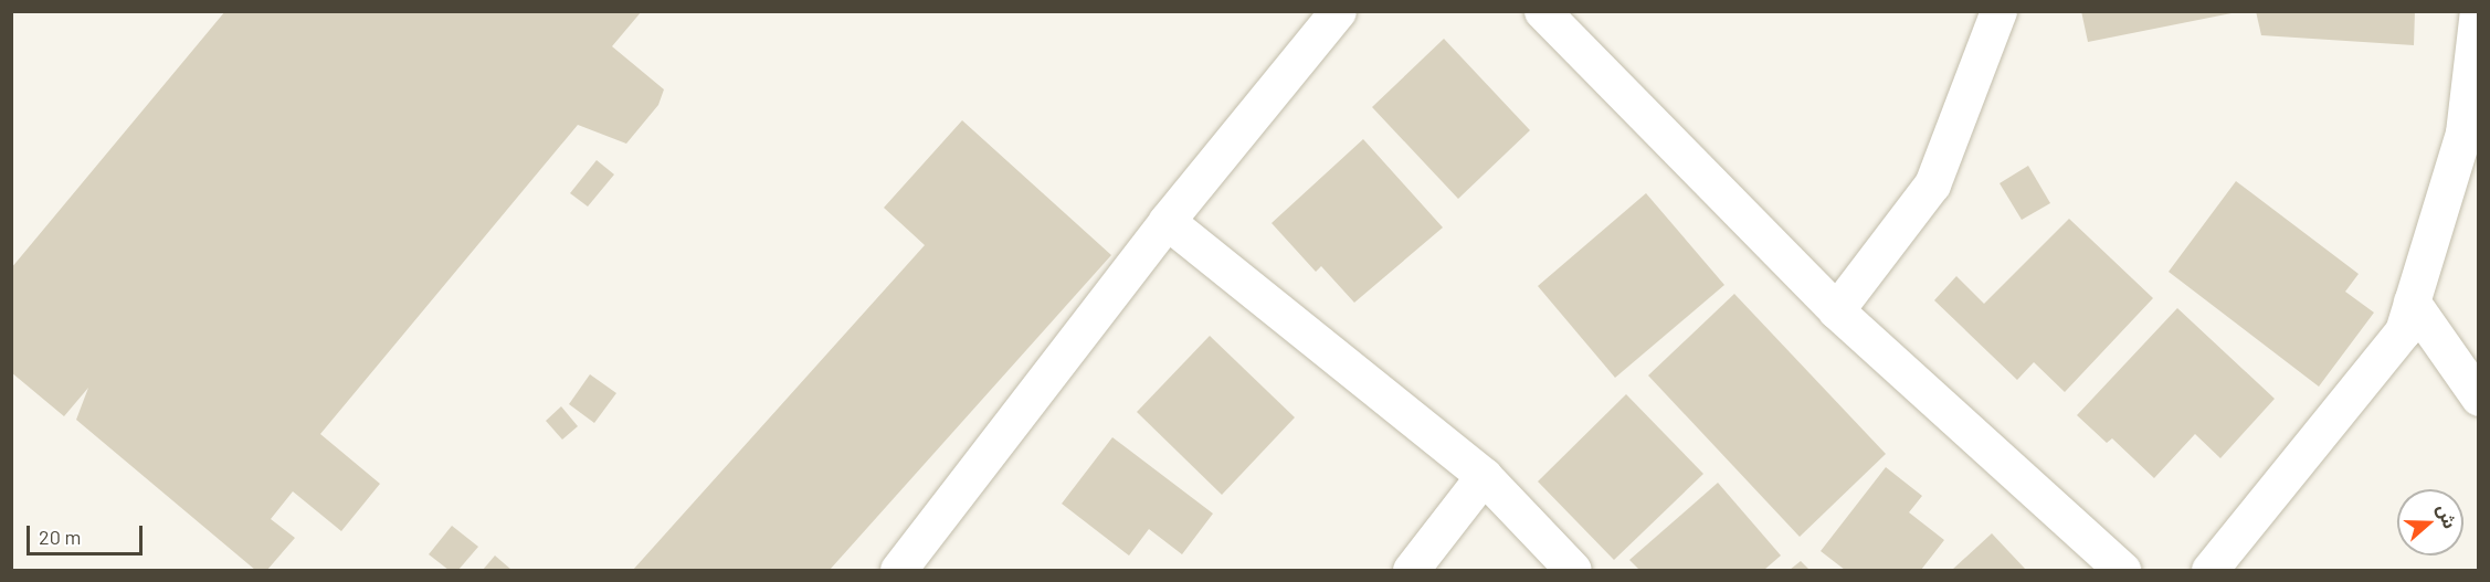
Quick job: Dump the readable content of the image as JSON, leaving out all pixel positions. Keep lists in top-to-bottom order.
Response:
{
  "scale_bar": "20 m",
  "north": "right"
}
